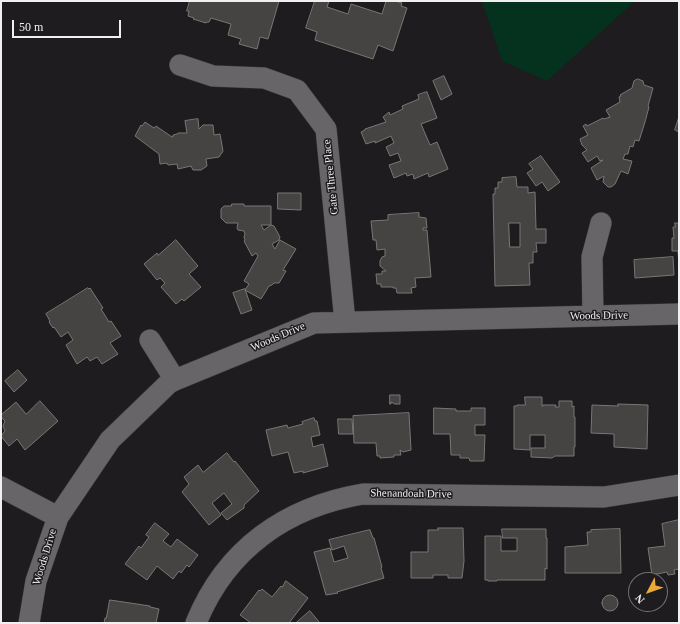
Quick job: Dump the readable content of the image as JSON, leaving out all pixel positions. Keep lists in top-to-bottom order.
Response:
{
  "streets": {
    "street": ["Gate Three Place", "Woods Drive", "Shenandoah Drive"]
  },
  "crossings": [
    ["Gate Three Place", "Woods Drive"]
  ],
  "scale_bar": "50 m",
  "north": "bottom left"
}
